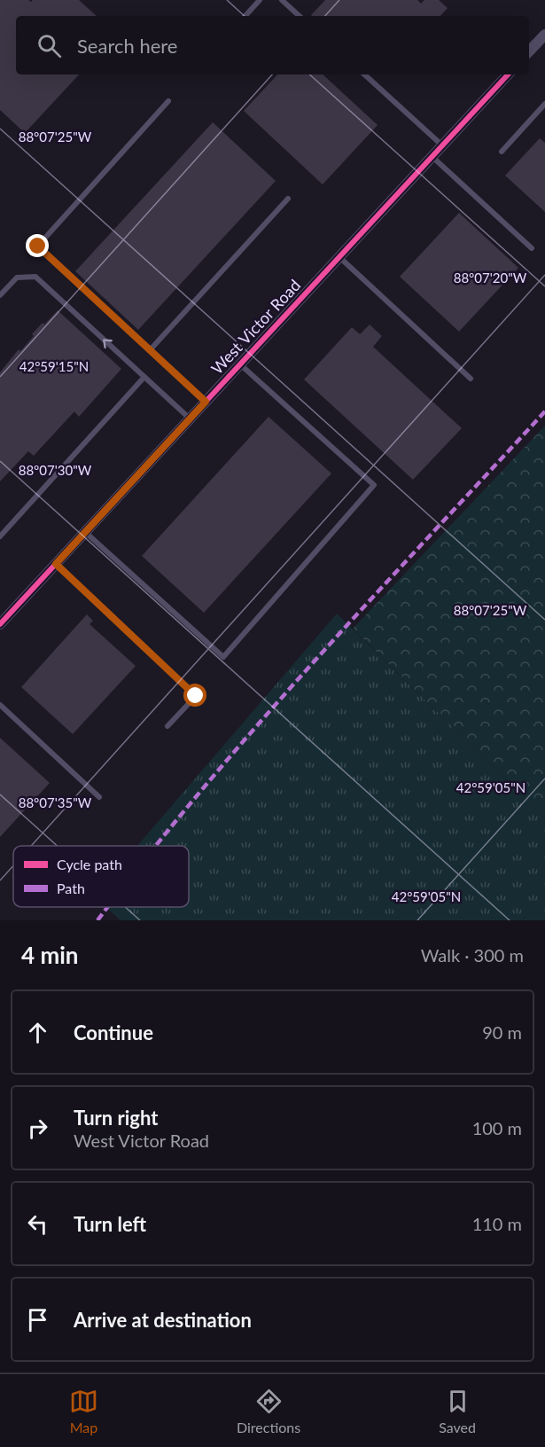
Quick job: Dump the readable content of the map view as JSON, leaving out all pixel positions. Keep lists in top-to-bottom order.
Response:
{
  "streets": {
    "street": ["West Victor Road"]
  },
  "legend": ["Cycle path", "Path"],
  "page": {
    "search": "Search here",
    "heading": ["4 min", "Walk · 300 m"],
    "list": [
      ["Continue", "90 m"],
      ["Turn right", "West Victor Road", "100 m"],
      ["Turn left", "110 m"],
      "Arrive at destination"
    ],
    "nav": ["Map", "Directions", "Saved"]
  },
  "coordinates": [
    "88°07'25\"W",
    "88°07'20\"W",
    "42°59'15\"N",
    "88°07'30\"W",
    "42°59'05\"N",
    "88°07'35\"W"
  ]
}
